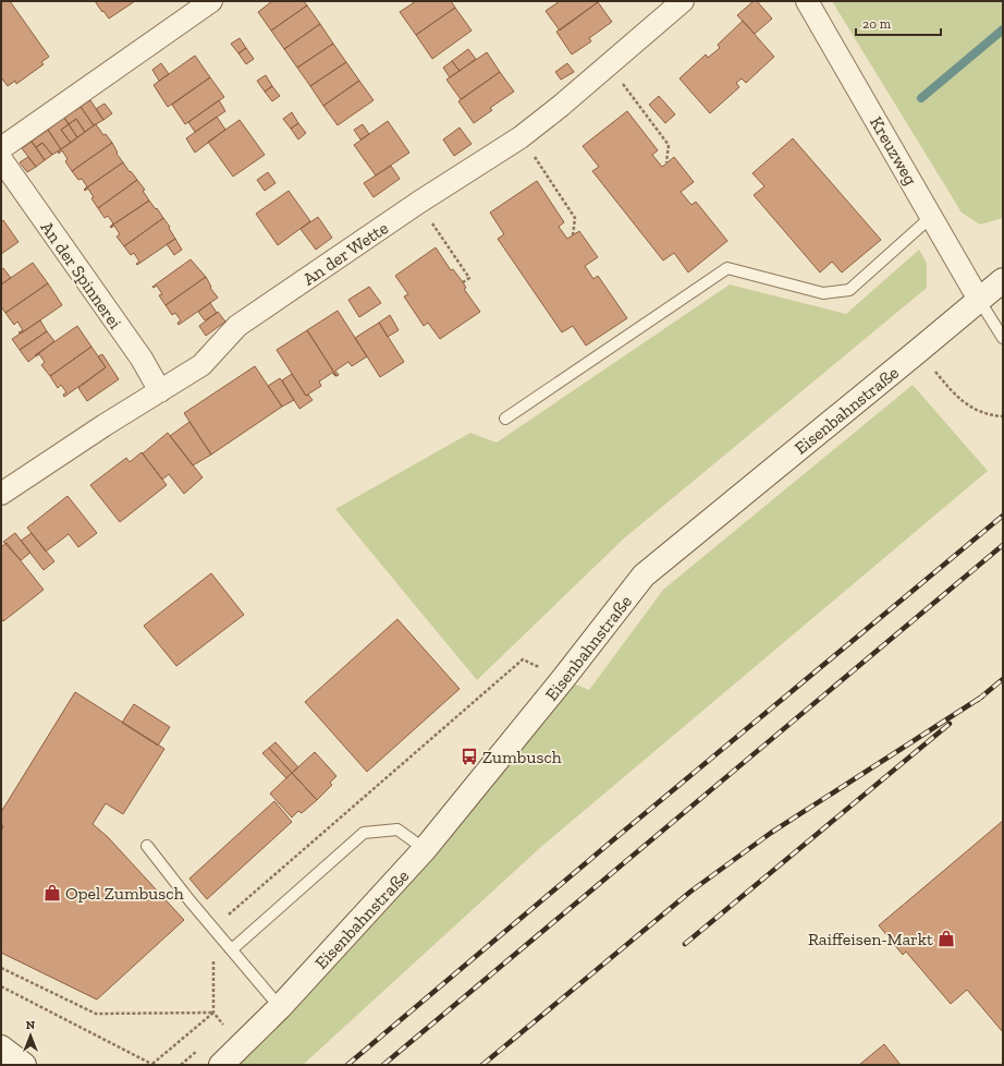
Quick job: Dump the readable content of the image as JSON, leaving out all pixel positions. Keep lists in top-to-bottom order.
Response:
{
  "streets": {
    "street": [
      "Kreuzweg",
      "An der Wette",
      "An der Spinnerei",
      "Eisenbahnstraße"
    ]
  },
  "crossings": [
    ["Kreuzweg", "Eisenbahnstraße"],
    ["An der Wette", "An der Spinnerei"]
  ],
  "places": {
    "bus stop": ["Zumbusch"],
    "shop": ["Opel Zumbusch", "Raiffeisen-Markt"]
  },
  "scale_bar": "20 m",
  "north": "top"
}
